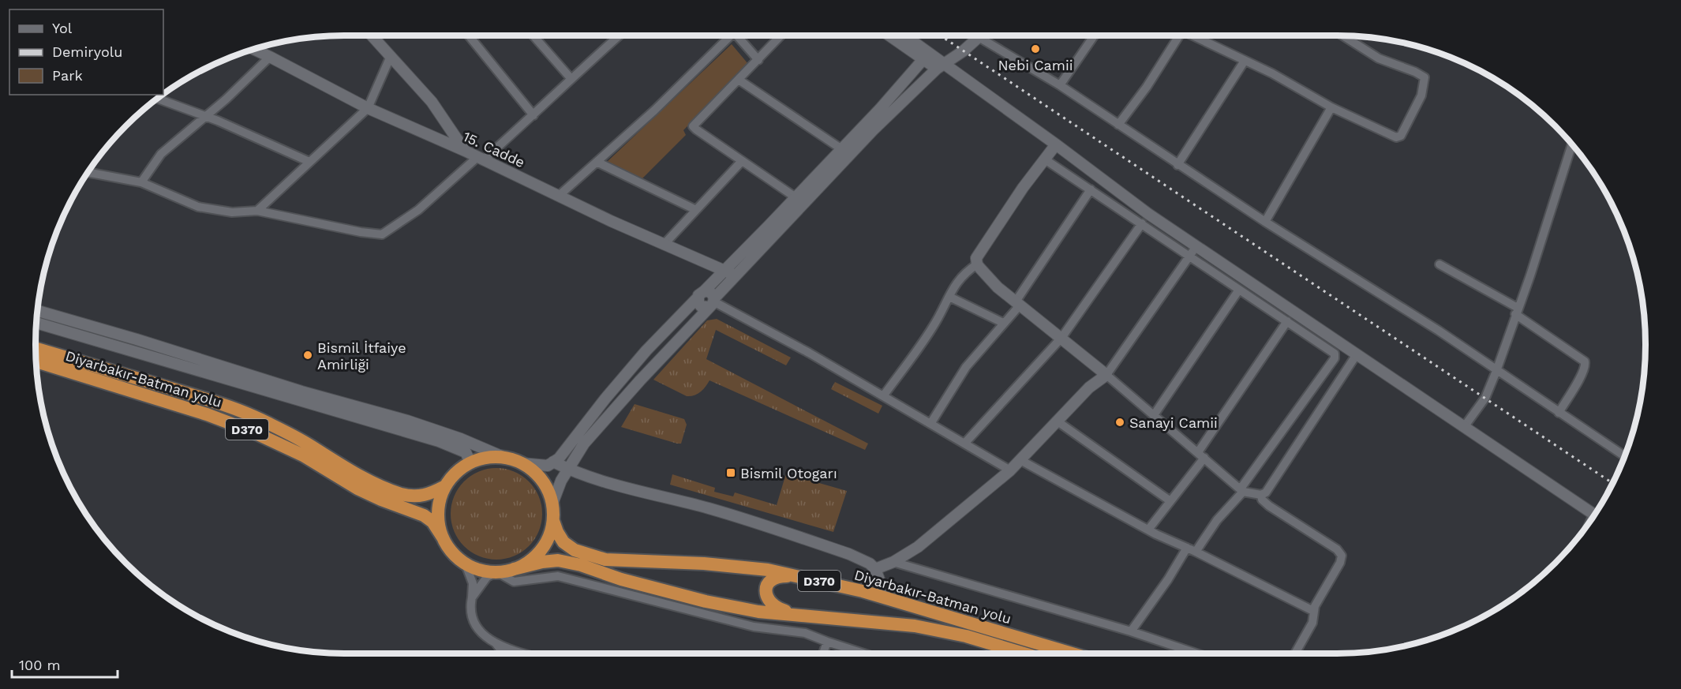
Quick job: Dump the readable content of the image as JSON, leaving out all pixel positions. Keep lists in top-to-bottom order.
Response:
{
  "streets": {
    "highway": ["Diyarbakır-Batman yolu", "D370"],
    "street": ["15. Cadde"]
  },
  "places": {
    "other": ["Nebi Camii", "Bismil İtfaiye Amirliği", "Sanayi Camii"],
    "transit": ["Bismil Otogarı"]
  },
  "legend": ["Yol", "Demiryolu", "Park"],
  "scale_bar": "100 m"
}
